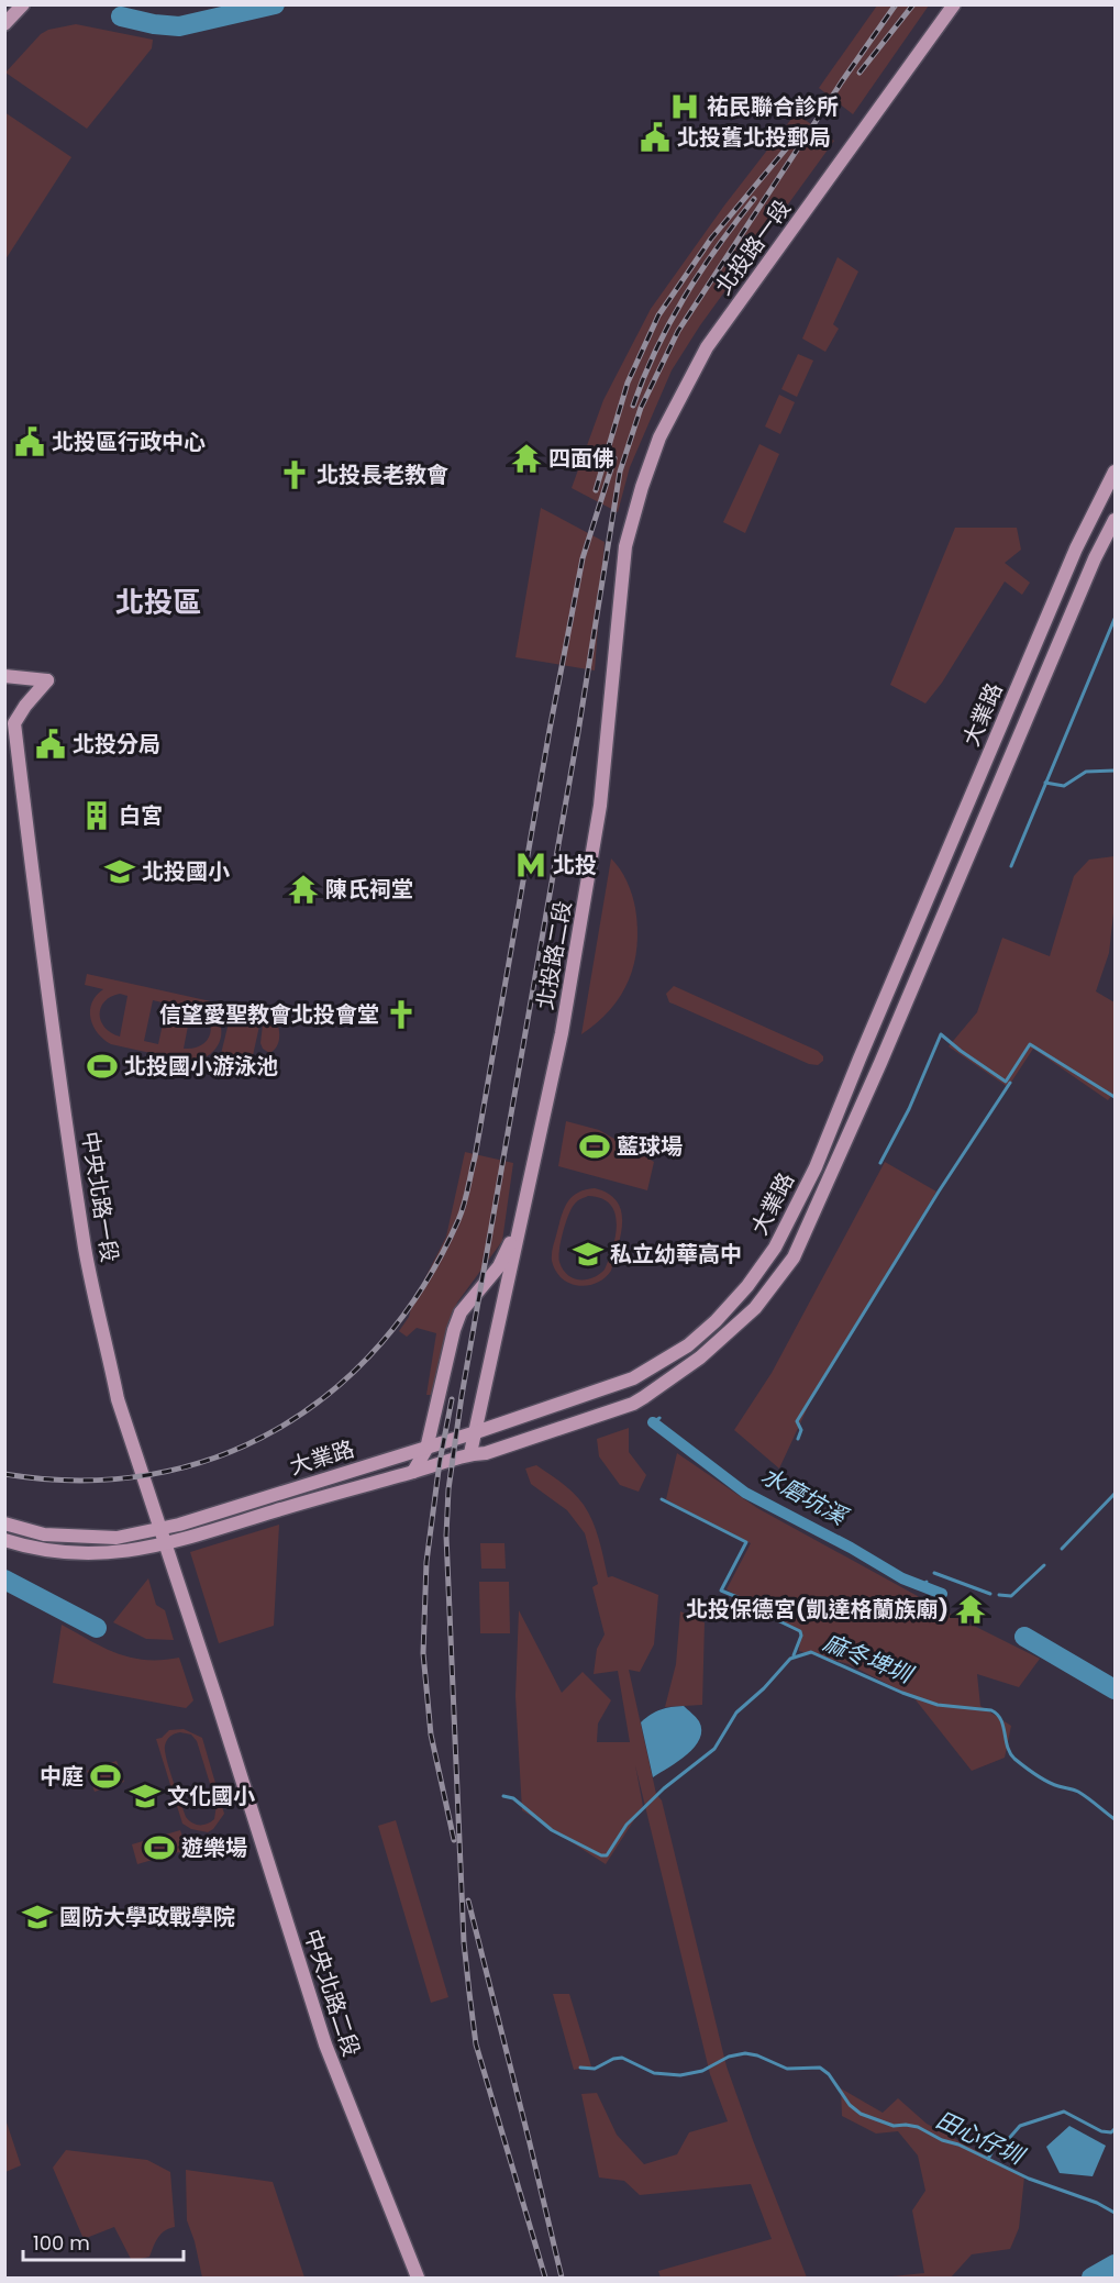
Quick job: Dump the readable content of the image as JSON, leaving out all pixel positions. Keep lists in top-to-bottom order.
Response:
{
  "streets": {
    "street": [
      "北投路一段",
      "大業路",
      "北投路二段",
      "中央北路一段",
      "中央北路二段"
    ]
  },
  "crossings": [
    ["北投路一段", "北投路二段"],
    ["大業路", "中央北路一段"],
    ["中央北路一段", "中央北路二段"]
  ],
  "districts": ["北投區"],
  "water": ["水磨坑溪", "麻冬埤圳", "田心仔圳"],
  "places": {
    "hospital": ["祐民聯合診所"],
    "public building": ["北投舊北投郵局", "北投區行政中心", "北投分局"],
    "temple": ["四面佛", "陳氏祠堂", "北投保德宮(凱達格蘭族廟)"],
    "church": ["北投長老教會", "信望愛聖教會北投會堂"],
    "building": ["白宮"],
    "metro station": ["北投"],
    "school or university": [
      "北投國小",
      "私立幼華高中",
      "文化國小",
      "國防大學政戰學院"
    ],
    "sports": [
      "北投國小游泳池",
      "藍球場",
      "中庭",
      "遊樂場"
    ]
  },
  "scale_bar": "100 m"
}
